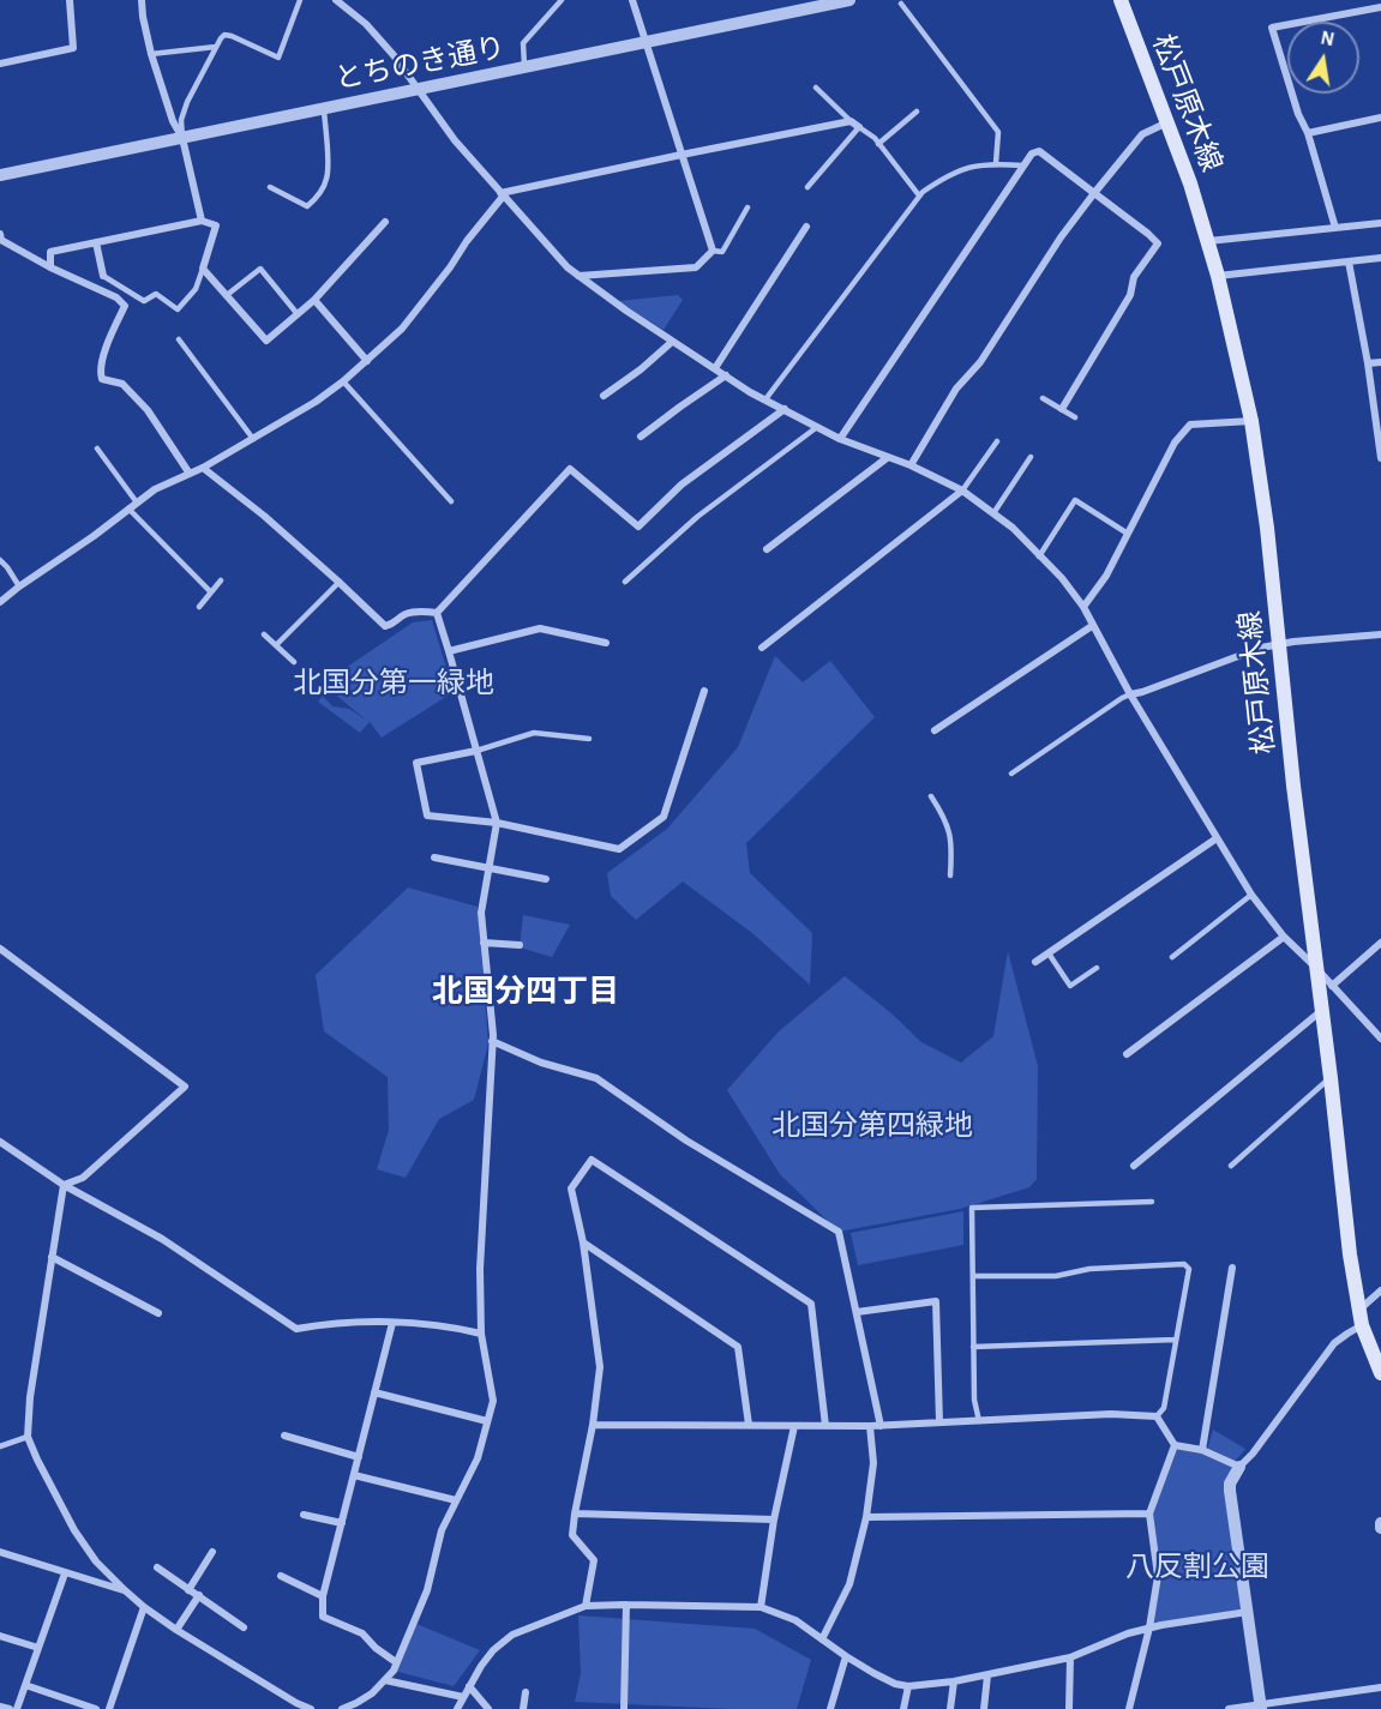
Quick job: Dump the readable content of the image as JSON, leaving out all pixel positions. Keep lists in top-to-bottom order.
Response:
{
  "streets": {
    "main road": ["松戸原木線"],
    "street": ["とちのき通り"]
  },
  "districts": ["北国分四丁目"],
  "parks": ["北国分第一緑地", "北国分第四緑地", "八反割公園"],
  "north": "top"
}
